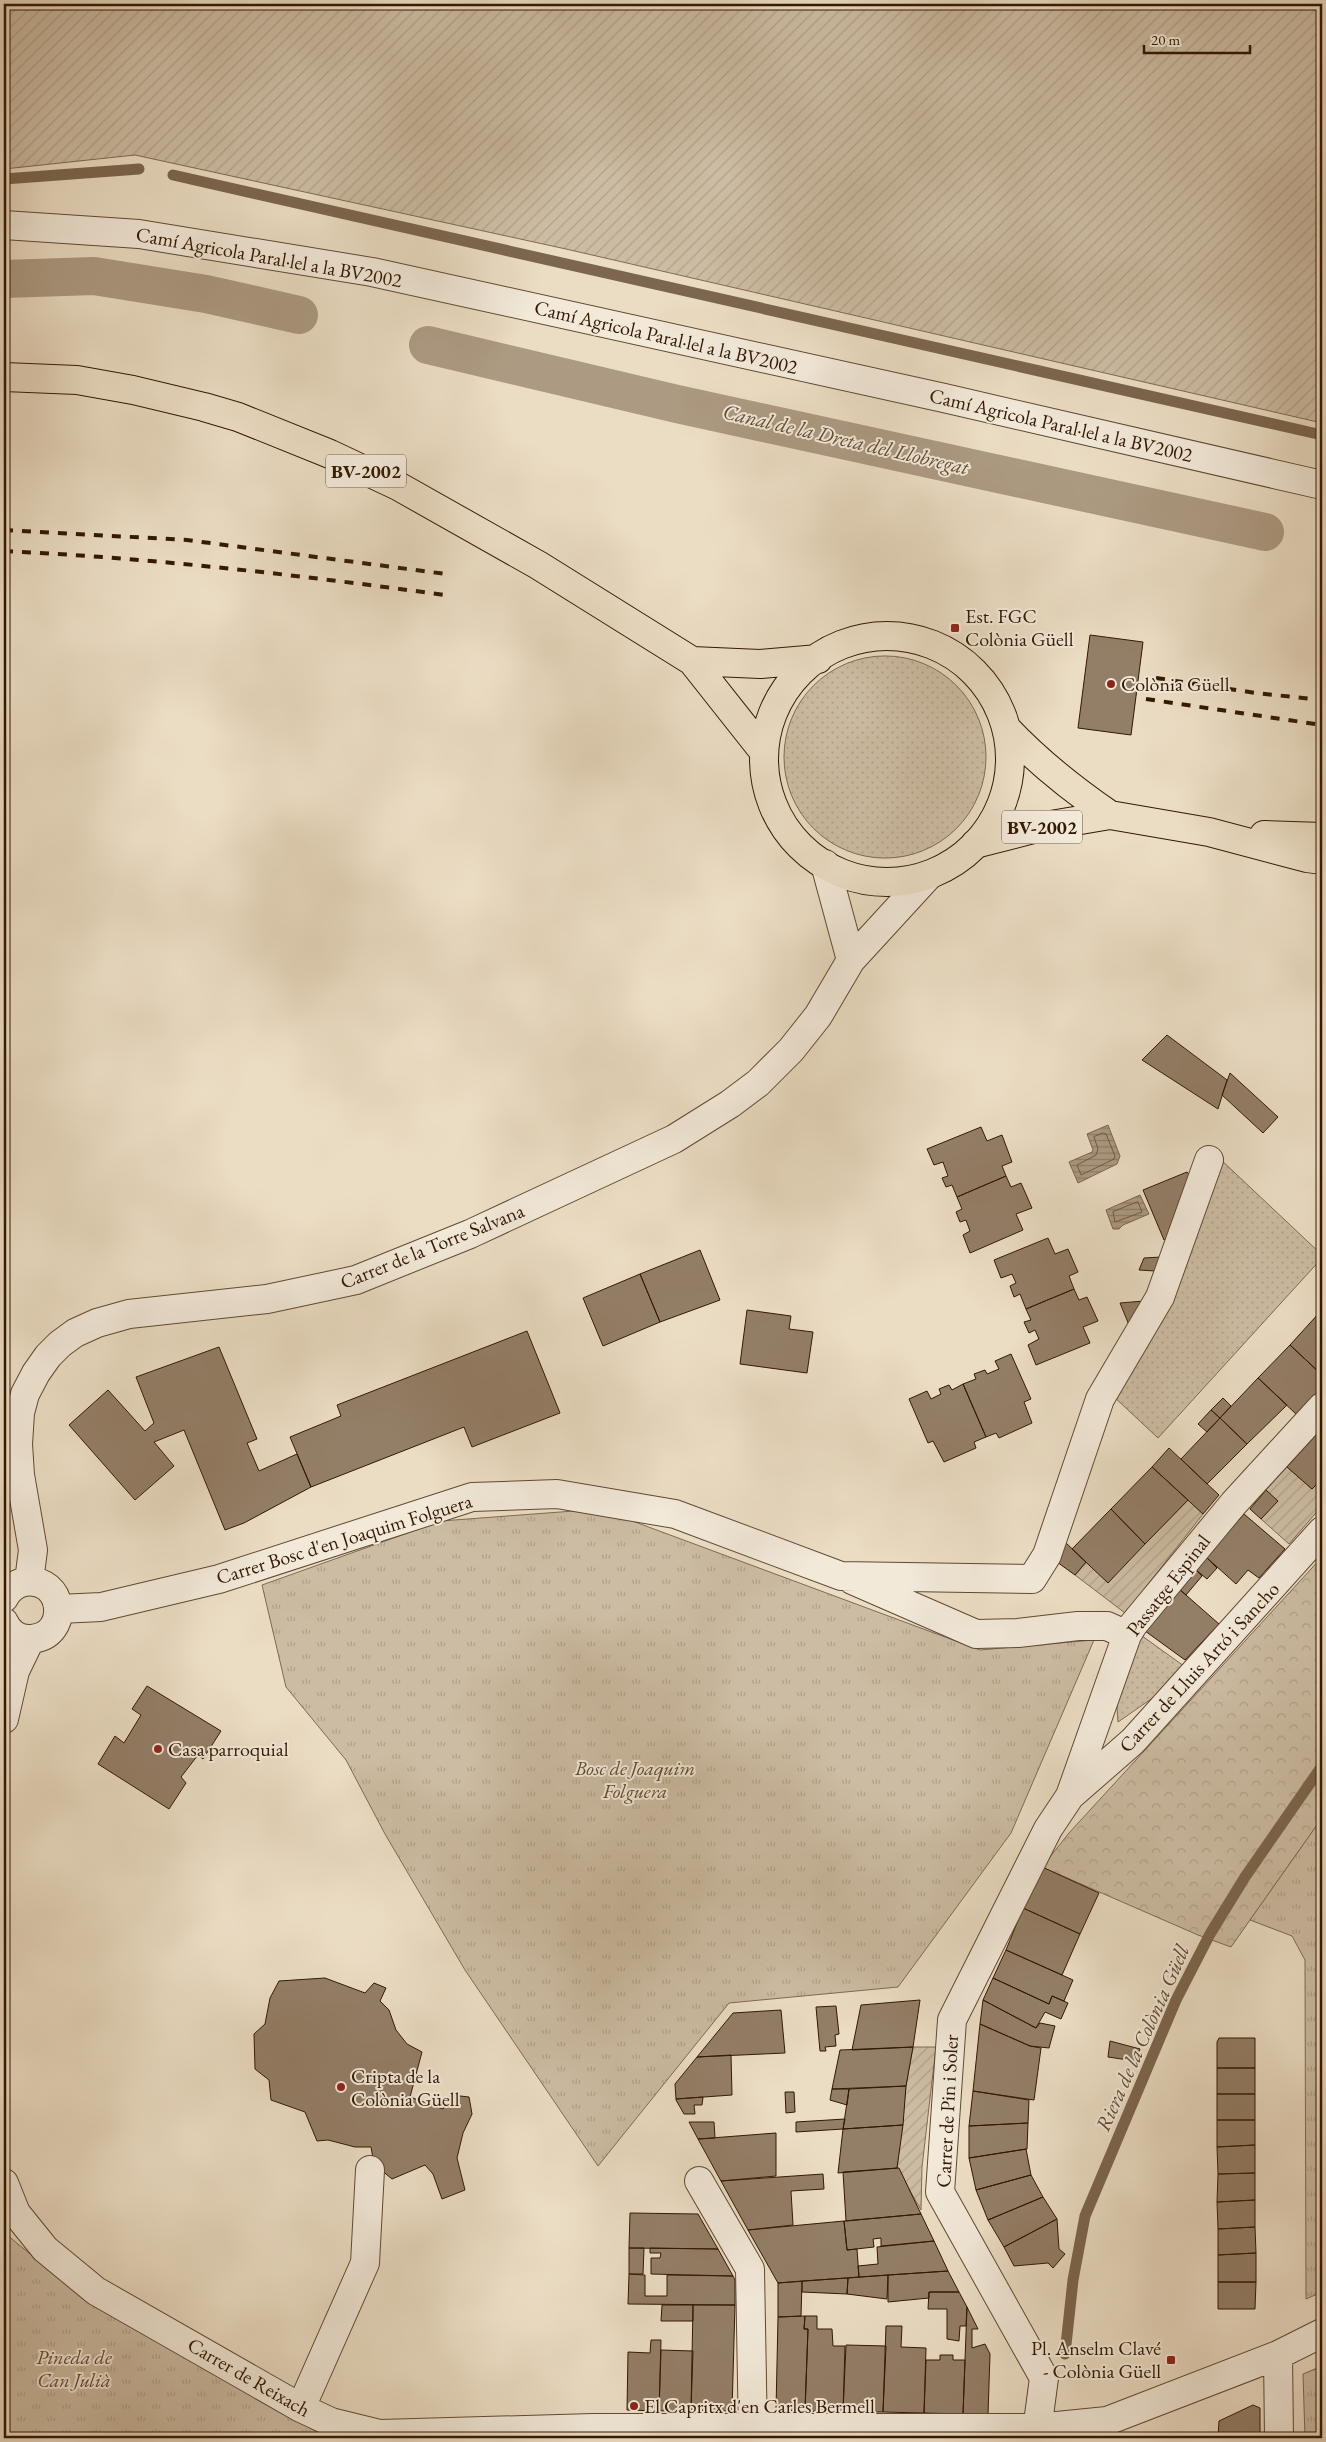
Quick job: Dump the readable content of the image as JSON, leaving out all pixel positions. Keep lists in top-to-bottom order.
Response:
{
  "streets": {
    "main road": ["BV-2002"],
    "street": [
      "Camí Agricola Paral·lel a la BV2002",
      "Carrer de la Torre Salvana",
      "Carrer Bosc d'en Joaquim Folguera",
      "Passatge Espinal",
      "Carrer de Lluis Artó i Sancho",
      "Carrer de Pin i Soler",
      "Carrer de Reixach"
    ]
  },
  "crossings": [
    ["BV-2002", "Carrer de la Torre Salvana"],
    ["Passatge Espinal", "Carrer de Lluis Artó i Sancho"],
    ["Passatge Espinal", "Carrer de Pin i Soler"],
    ["Carrer de Lluis Artó i Sancho", "Carrer de Pin i Soler"],
    ["Carrer de Pin i Soler", "Carrer de Reixach"]
  ],
  "water": ["Canal de la Dreta del Llobregat", "Riera de la Colònia Güell"],
  "parks": ["Bosc de Joaquim Folguera", "Pineda de Can Julià"],
  "places": {
    "transit": ["Est. FGC Colònia Güell", "Pl. Anselm Clavé - Colònia Güell"],
    "other": [
      "Colònia Güell",
      "Casa parroquial",
      "Cripta de la Colònia Güell",
      "El Capritx d'en Carles Bermell"
    ]
  },
  "scale_bar": "20 m"
}
